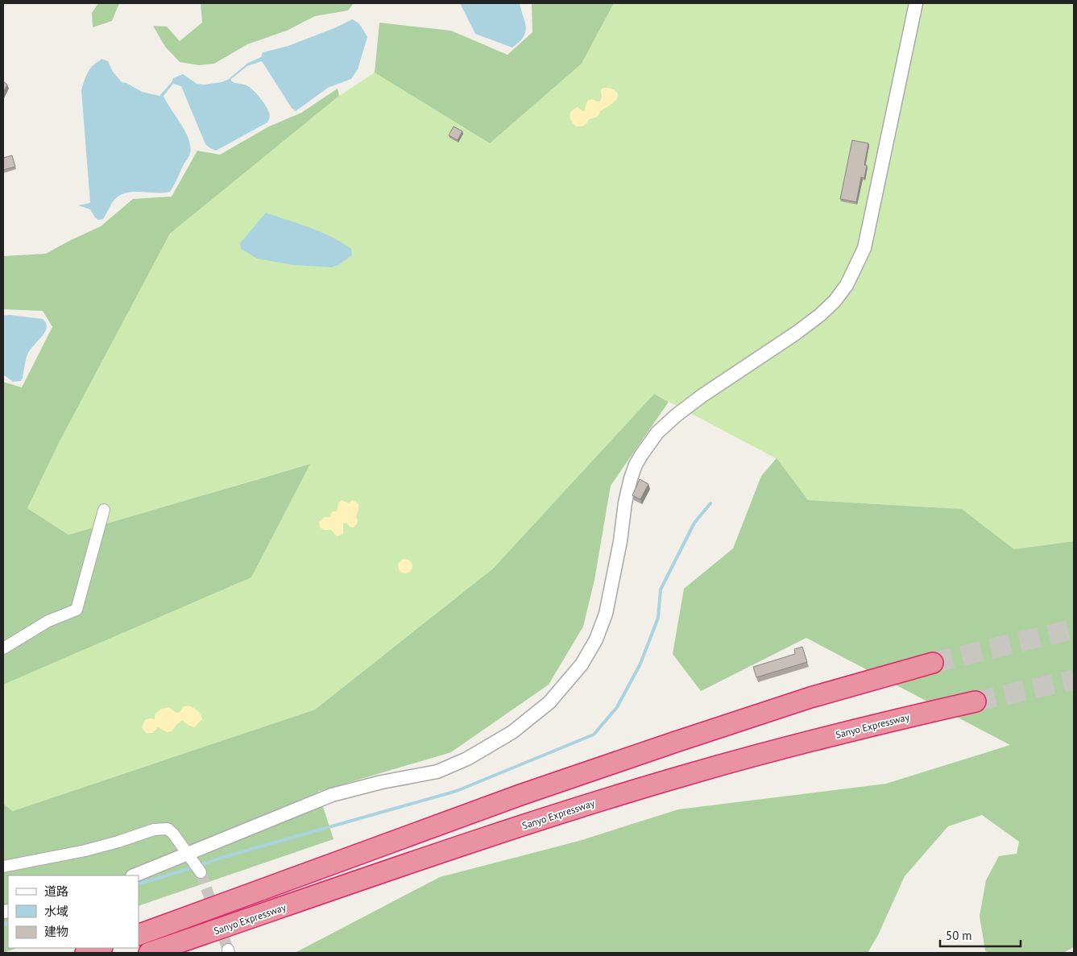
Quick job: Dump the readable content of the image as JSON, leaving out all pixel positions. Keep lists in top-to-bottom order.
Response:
{
  "streets": {
    "highway": ["Sanyo Expressway"]
  },
  "legend": ["道路", "水域", "建物"],
  "scale_bar": "50 m"
}
